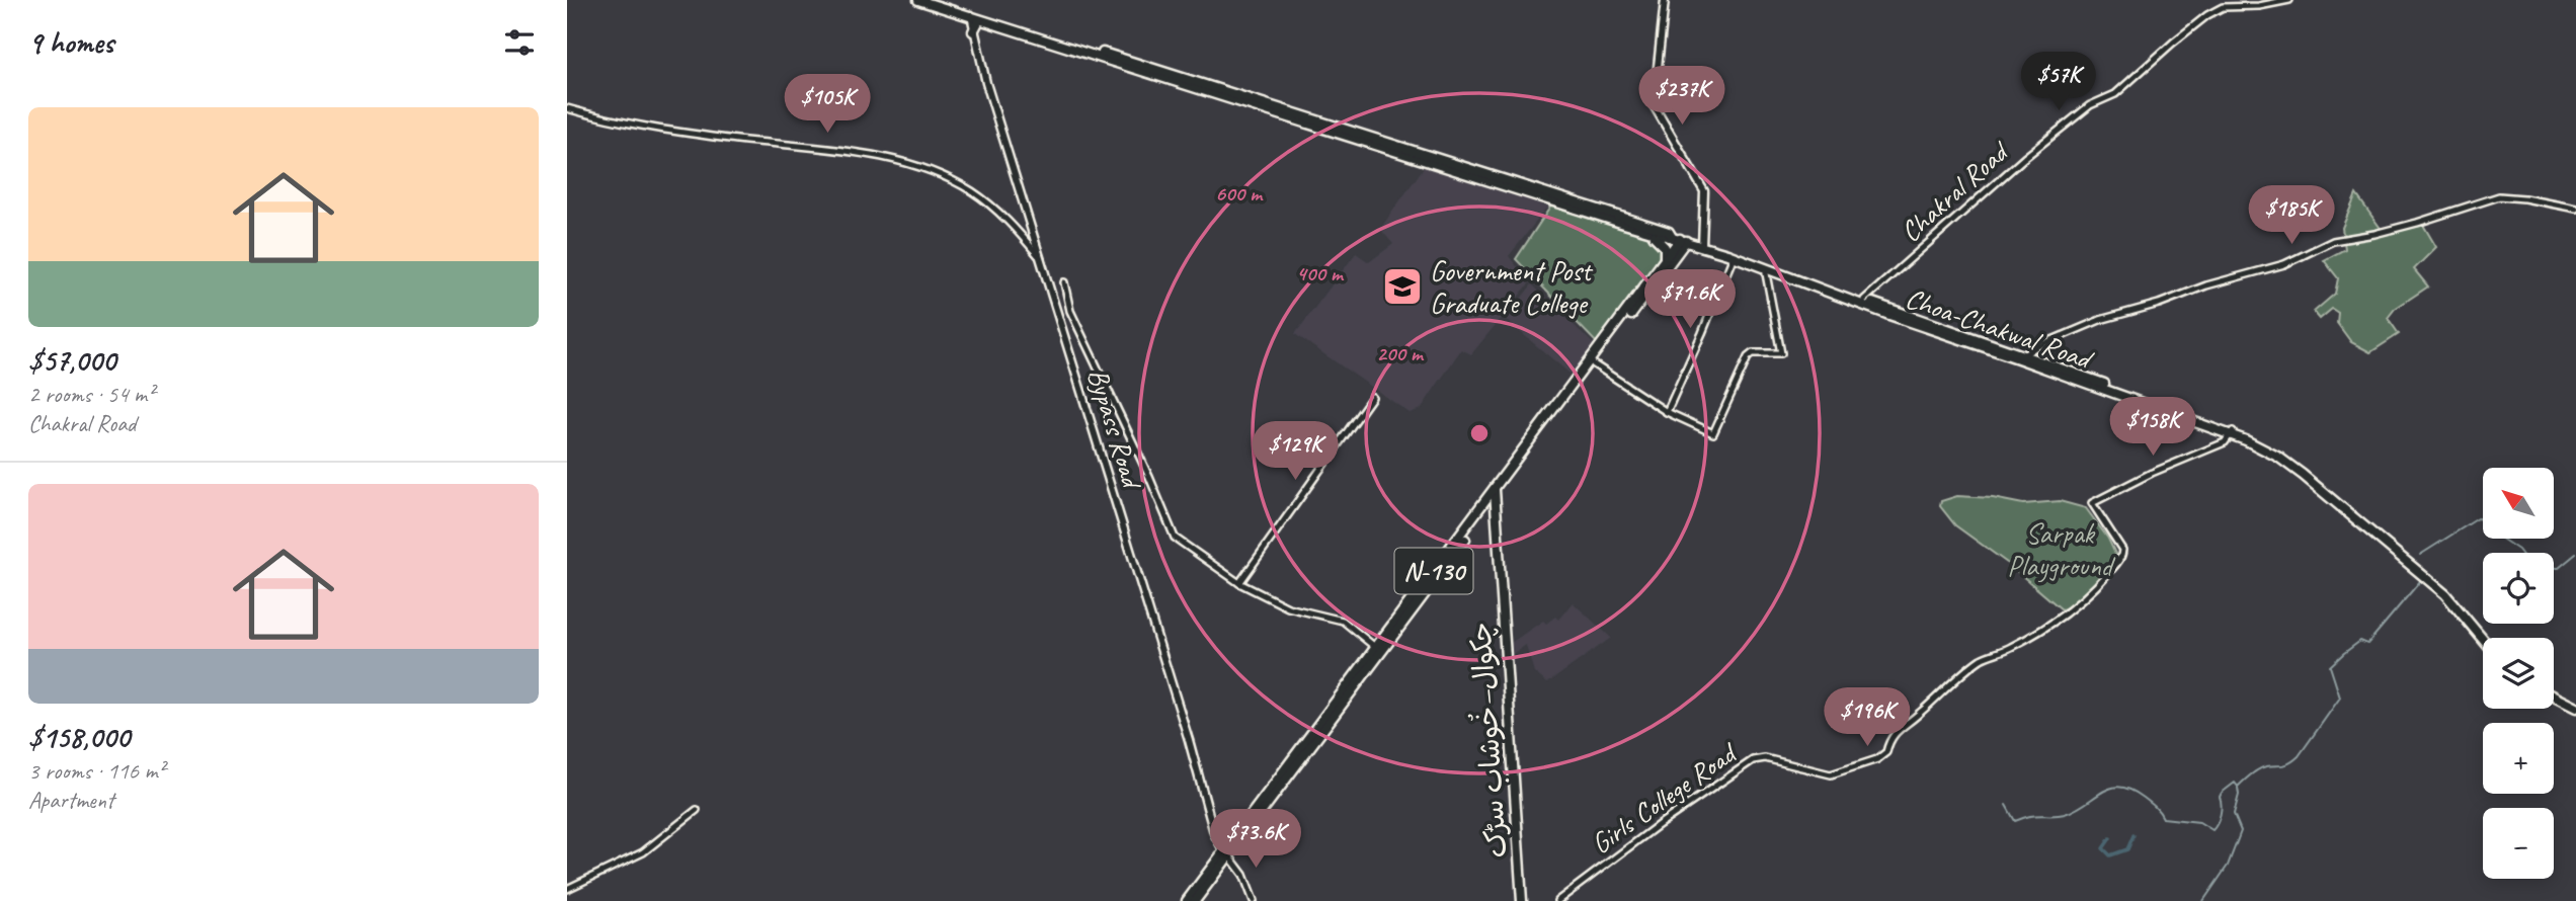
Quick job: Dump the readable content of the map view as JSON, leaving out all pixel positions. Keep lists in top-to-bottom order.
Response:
{
  "streets": {
    "highway": ["Choa-Chakwal Road", "N-130", "چکوال—خُوشاب سڑک"],
    "main road": ["Bypass Road"],
    "street": ["Chakral Road", "Girls College Road"]
  },
  "crossings": [
    ["Choa-Chakwal Road", "N-130"],
    ["Bypass Road", "N-130"],
    ["N-130", "چکوال—خُوشاب سڑک"]
  ],
  "parks": ["Sarpak Playground"],
  "places": {
    "school or university": ["Government Post Graduate College"]
  },
  "north": "top left",
  "page": {
    "heading": "9 homes",
    "price": [
      "$57K",
      "$237K",
      "$105K",
      "$185K",
      "$71.6K",
      "$158K",
      "$129K",
      "$196K",
      "$73.6K"
    ],
    "list": [
      {
        "name": "$57,000",
        "note": "2 rooms · 54 m² · Chakral Road"
      },
      {
        "name": "$158,000",
        "note": "3 rooms · 116 m² · Apartment"
      }
    ],
    "map_buttons": ["+", "−"]
  },
  "rings": ["600 m", "400 m", "200 m"]
}
